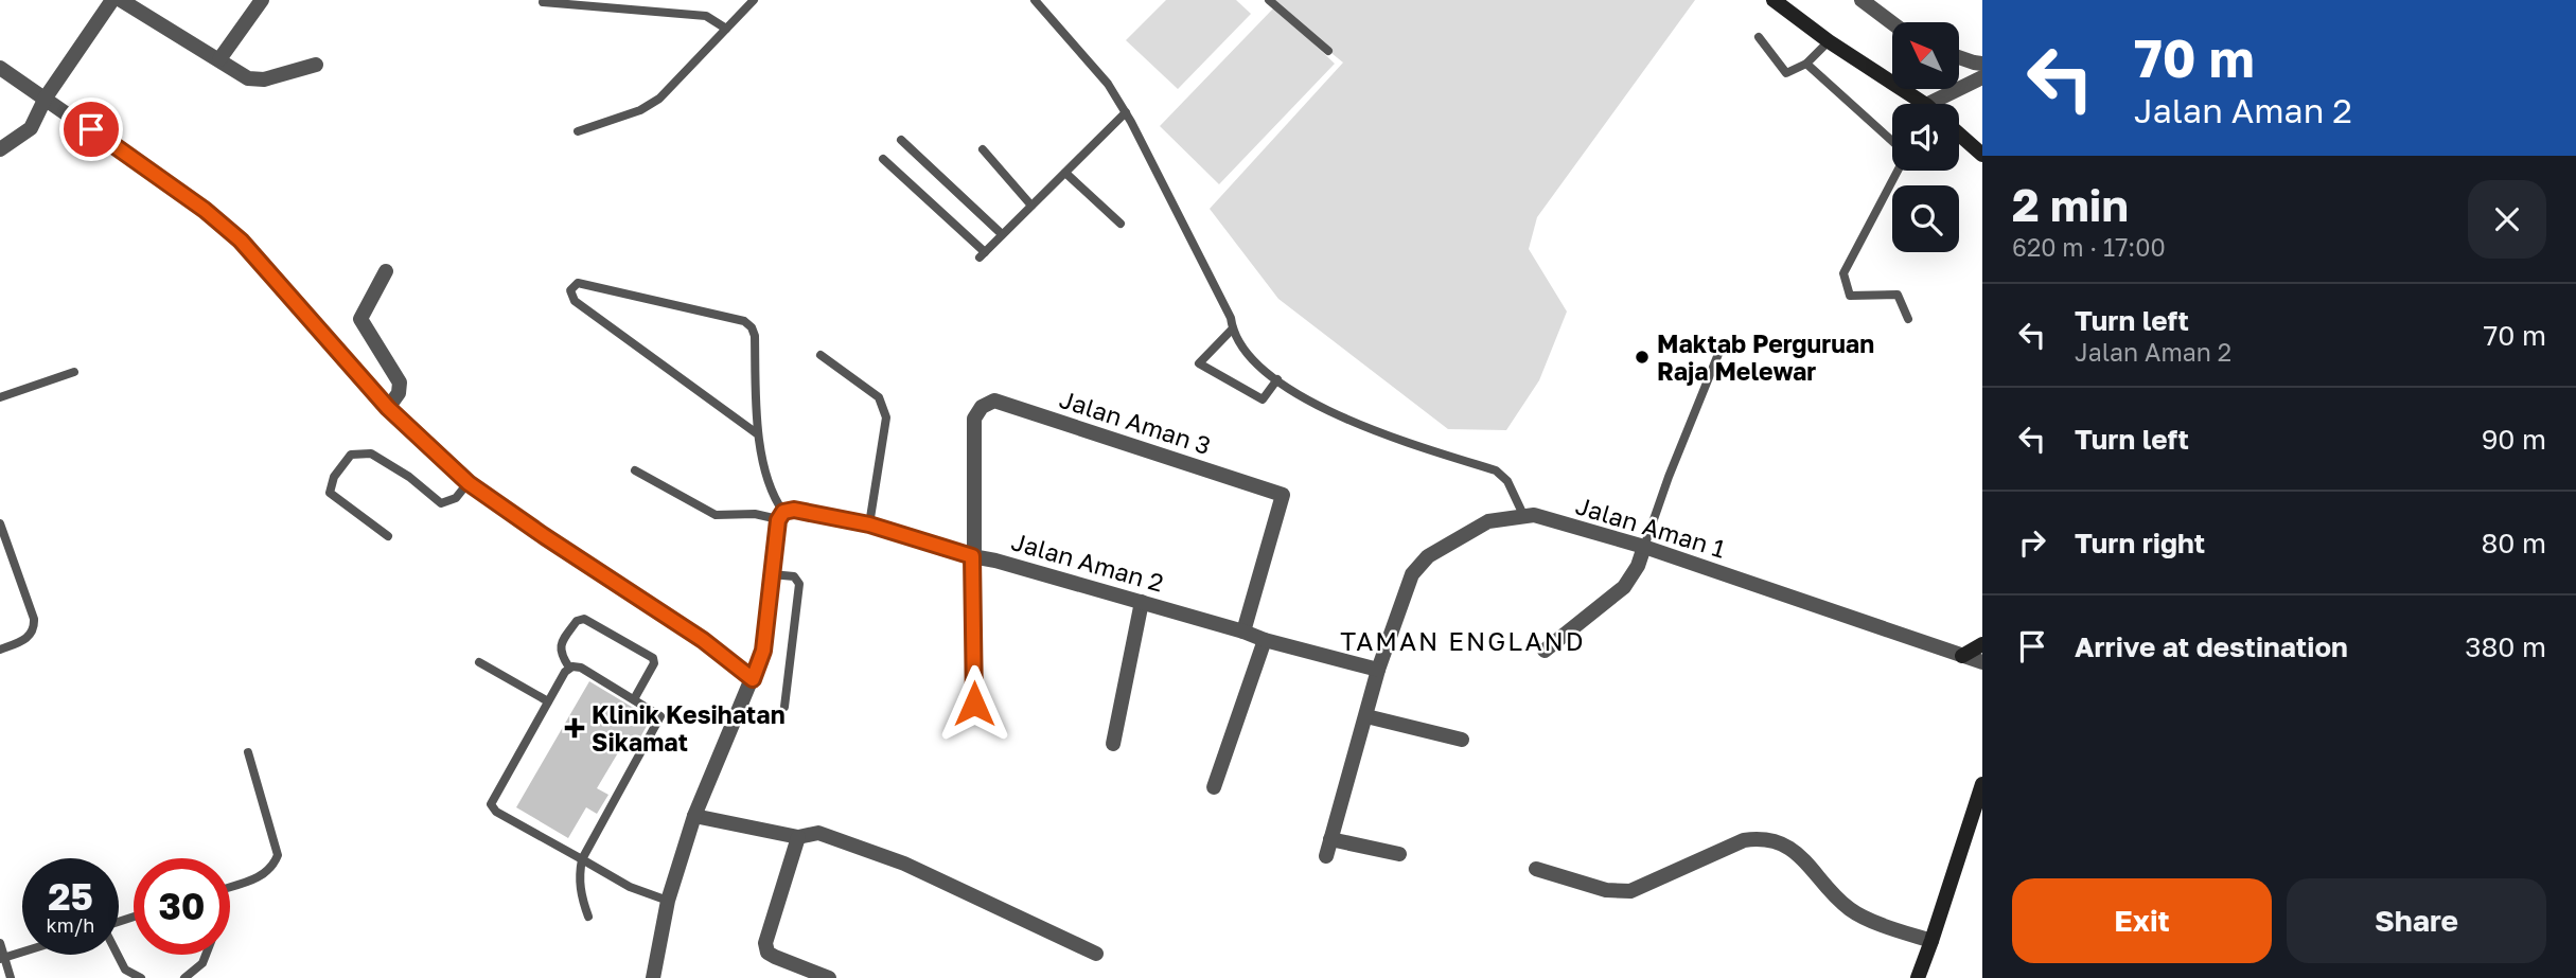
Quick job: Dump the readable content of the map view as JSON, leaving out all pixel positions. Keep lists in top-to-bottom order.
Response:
{
  "streets": {
    "street": ["Jalan Aman 3", "Jalan Aman 1", "Jalan Aman 2"]
  },
  "crossings": [
    ["Jalan Aman 3", "Jalan Aman 2"],
    ["Jalan Aman 1", "Jalan Aman 2"]
  ],
  "districts": ["TAMAN ENGLAND"],
  "places": {
    "other": ["Maktab Perguruan Raja Melewar"],
    "health": ["Klinik Kesihatan Sikamat"]
  },
  "north": "top left",
  "page": {
    "turn": ["70 m", "Jalan Aman 2"],
    "heading": ["2 min", "620 m · 17:00"],
    "list": [
      {
        "name": "Turn left",
        "note": "Jalan Aman 2",
        "value": "70 m"
      },
      {
        "name": "Turn left",
        "value": "90 m"
      },
      {
        "name": "Turn right",
        "value": "80 m"
      },
      {
        "name": "Arrive at destination",
        "value": "380 m"
      }
    ],
    "speed": "25 km/h",
    "limit": "30",
    "buttons": ["Exit", "Share"]
  }
}
